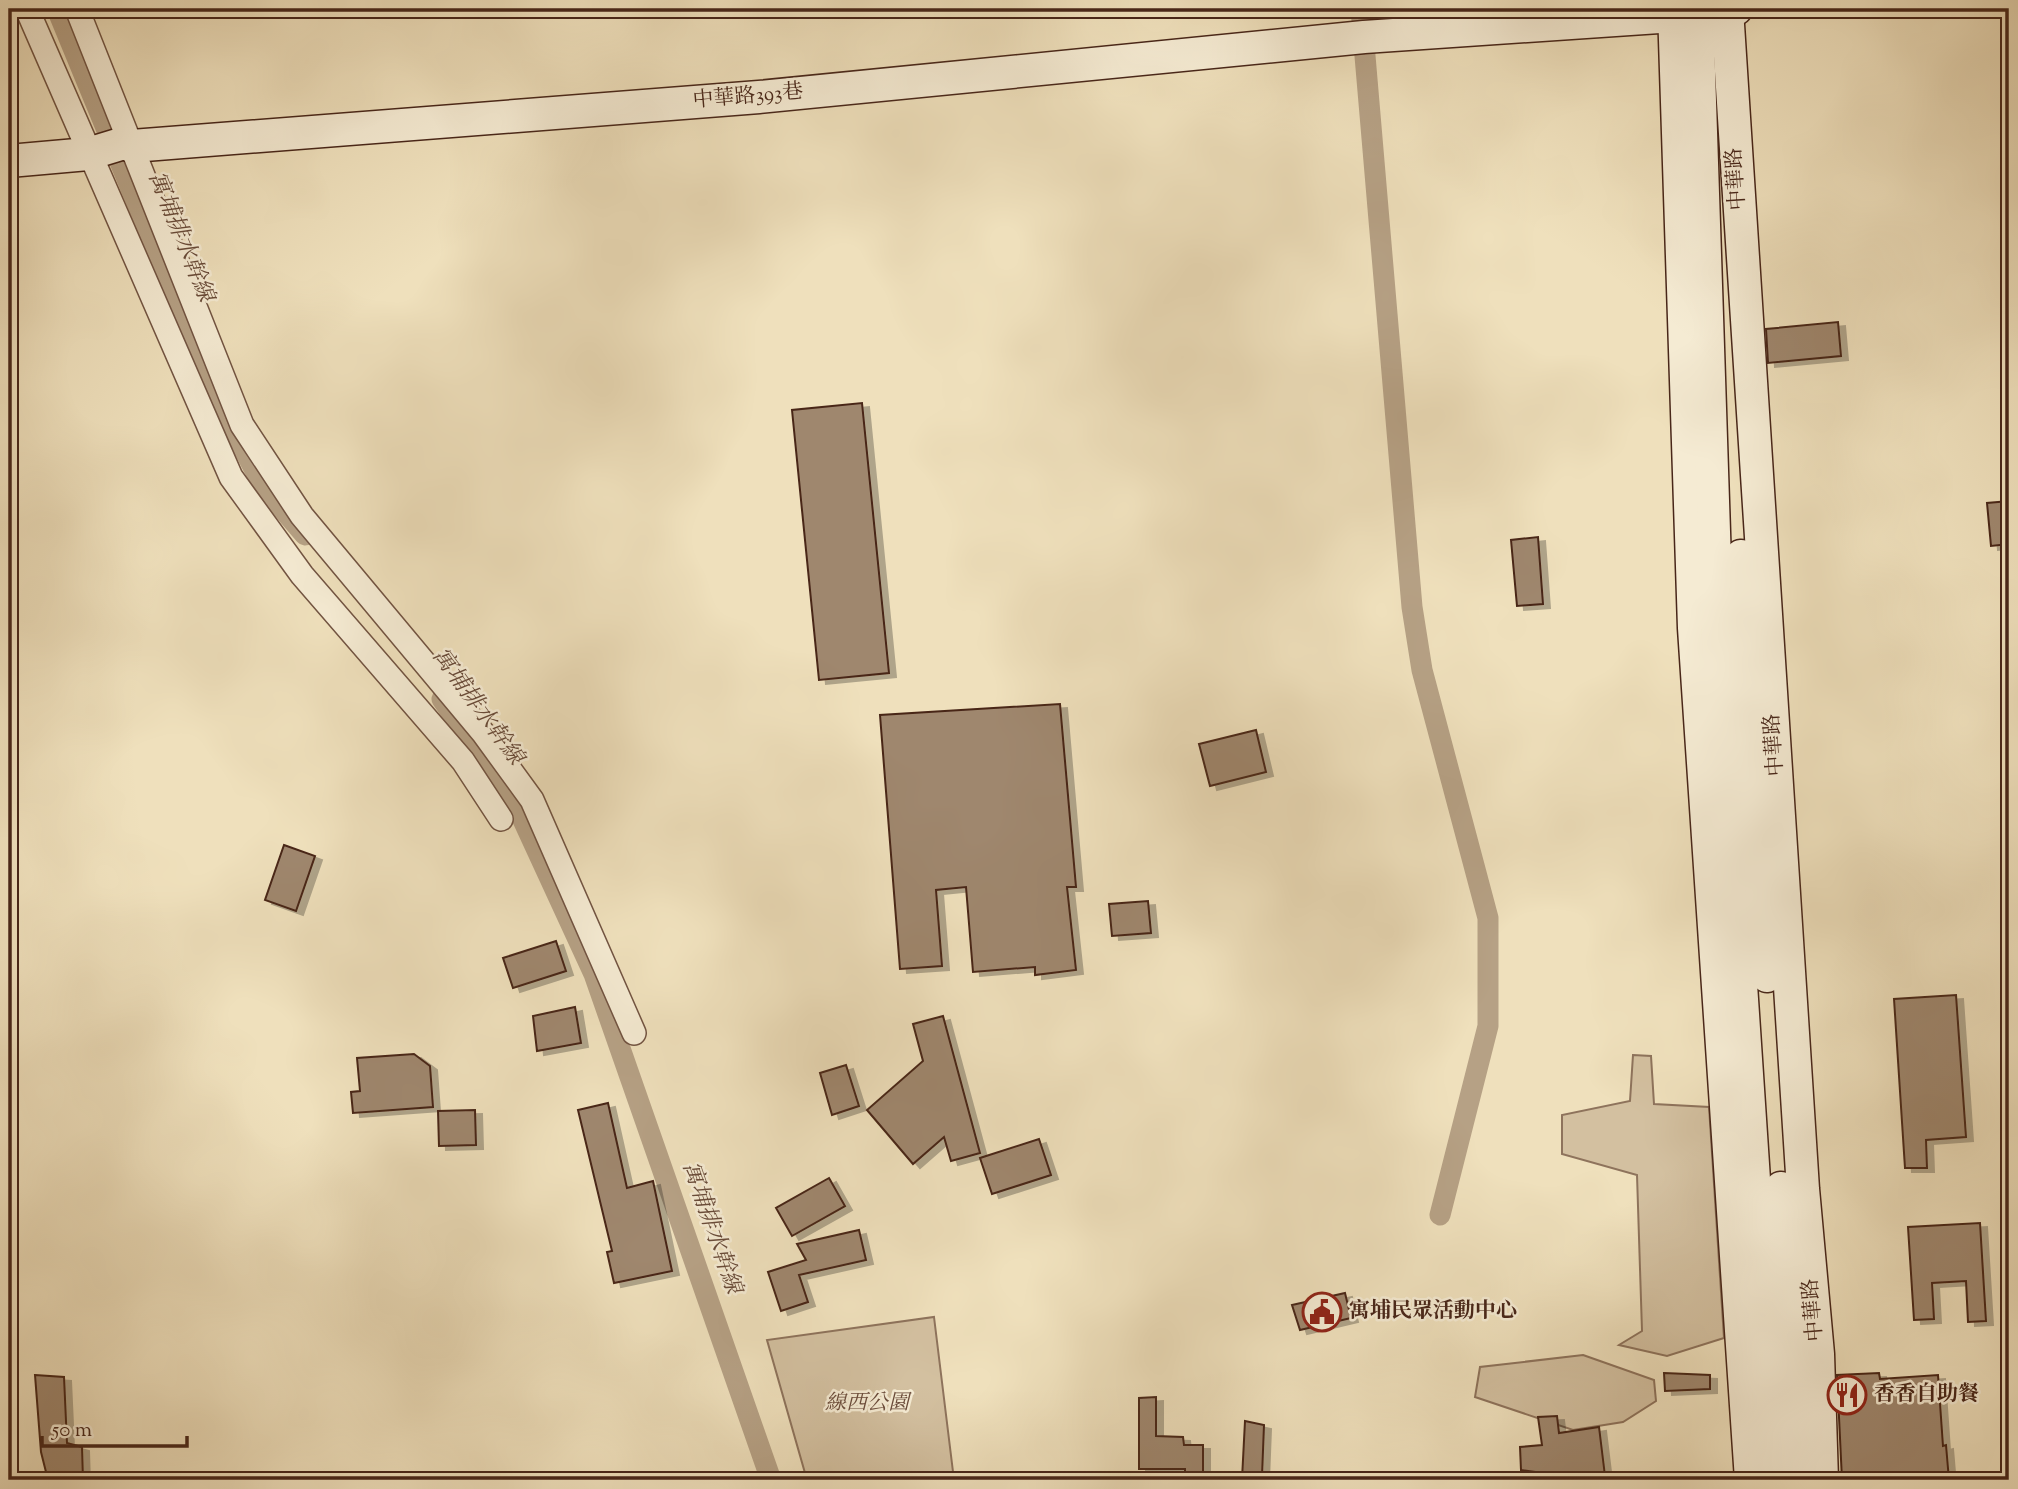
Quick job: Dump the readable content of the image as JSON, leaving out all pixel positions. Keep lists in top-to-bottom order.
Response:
{
  "streets": {
    "main road": ["中華路393巷", "中華路"]
  },
  "crossings": [
    ["中華路393巷", "中華路"]
  ],
  "water": ["寓埔排水幹線"],
  "parks": ["線西公園"],
  "places": {
    "public building": ["寓埔民眾活動中心"],
    "restaurant": ["香香自助餐"]
  },
  "scale_bar": "50 m"
}
